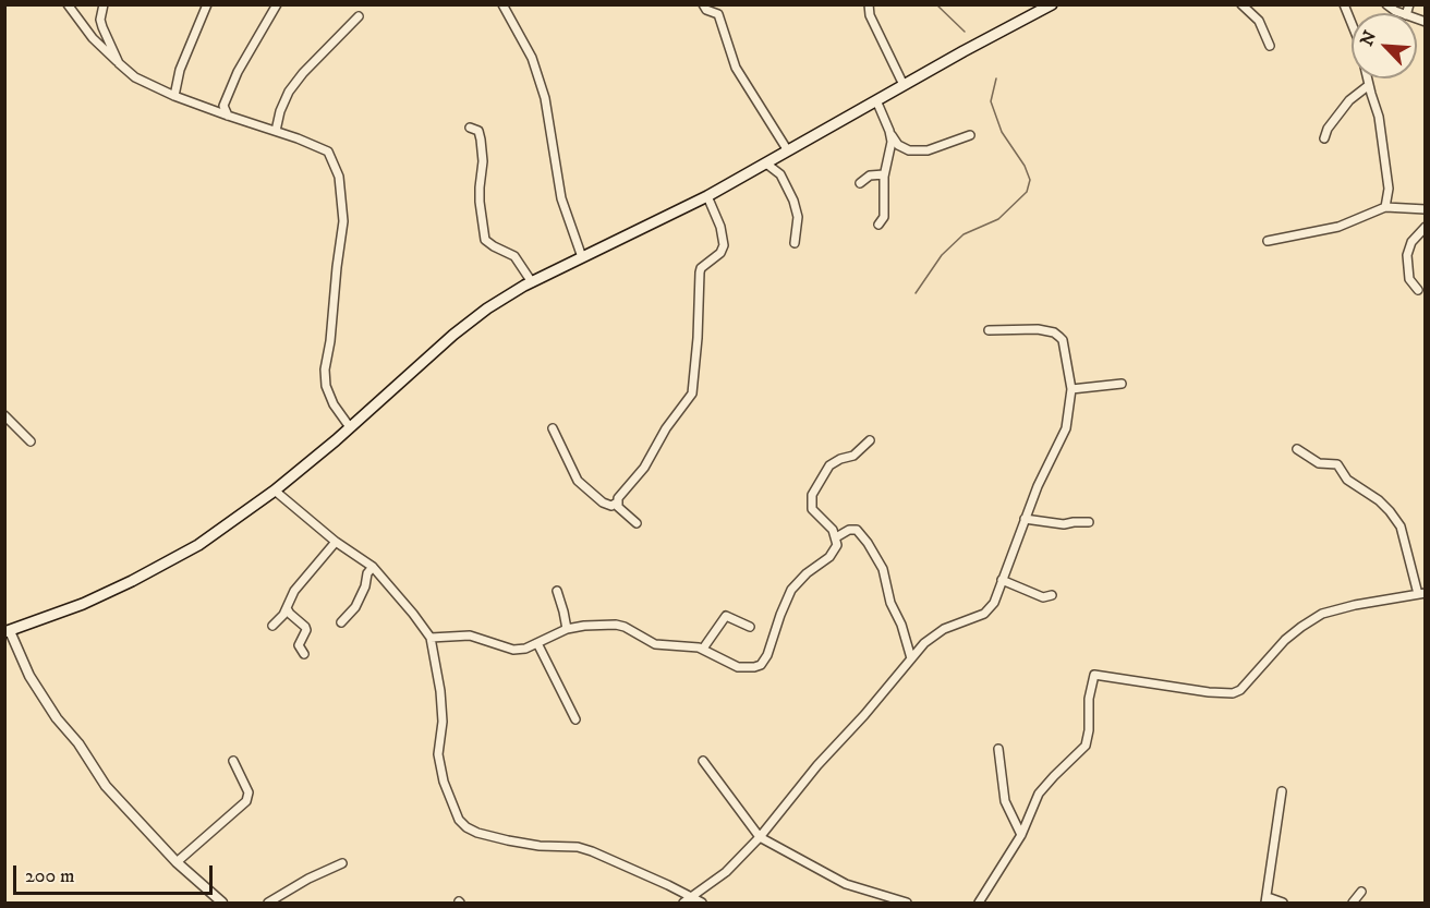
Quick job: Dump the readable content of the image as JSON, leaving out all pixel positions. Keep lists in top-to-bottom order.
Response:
{
  "scale_bar": "200 m",
  "north": "top left"
}
